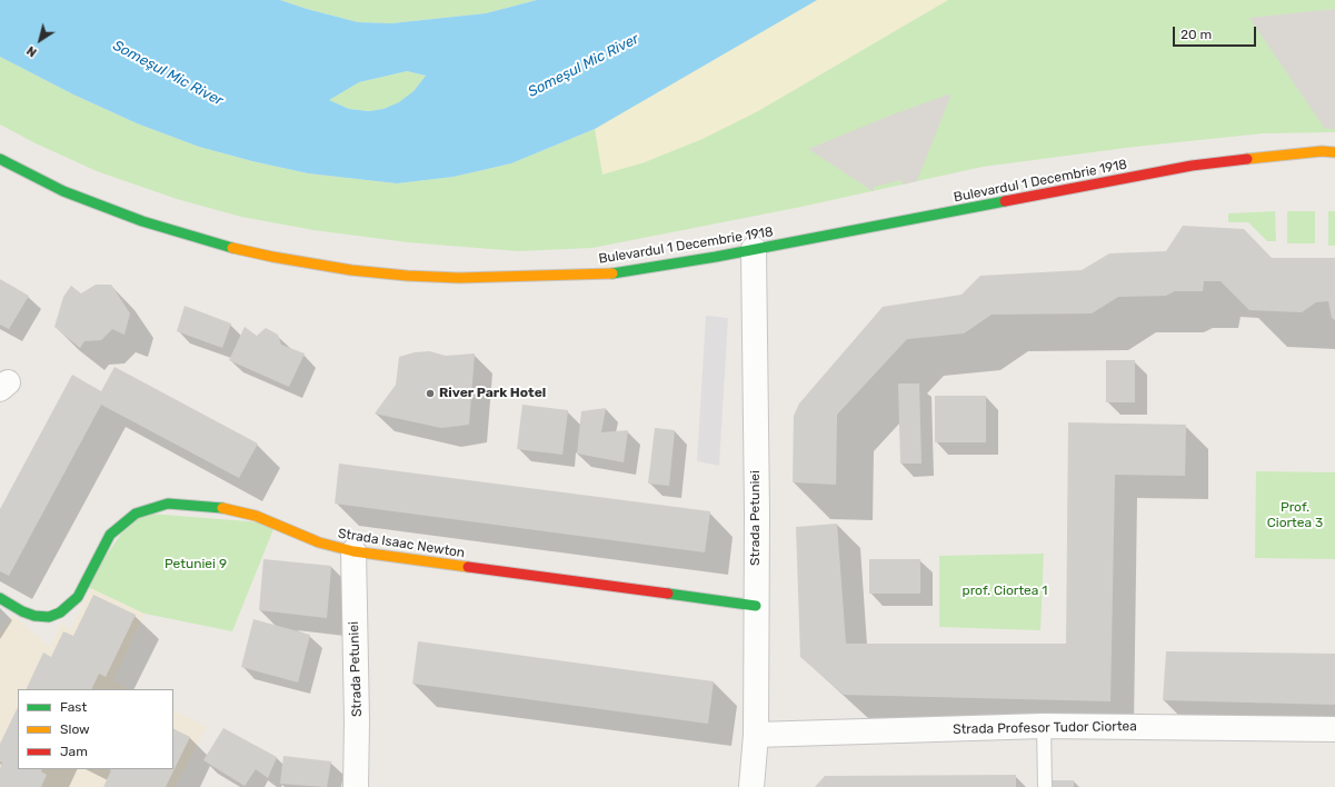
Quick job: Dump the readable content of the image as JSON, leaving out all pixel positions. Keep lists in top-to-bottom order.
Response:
{
  "streets": {
    "main road": ["Bulevardul 1 Decembrie 1918", "Strada Isaac Newton"],
    "street": ["Strada Petuniei", "Strada Profesor Tudor Ciortea"]
  },
  "crossings": [
    ["Bulevardul 1 Decembrie 1918", "Strada Petuniei"],
    ["Strada Petuniei", "Strada Isaac Newton"],
    ["Strada Petuniei", "Strada Profesor Tudor Ciortea"]
  ],
  "water": ["Someşul Mic River"],
  "parks": ["Prof. Ciortea 3", "Petuniei 9", "prof. Ciortea 1"],
  "places": ["River Park Hotel"],
  "legend": ["Fast", "Slow", "Jam"],
  "scale_bar": "20 m",
  "north": "bottom left"
}
